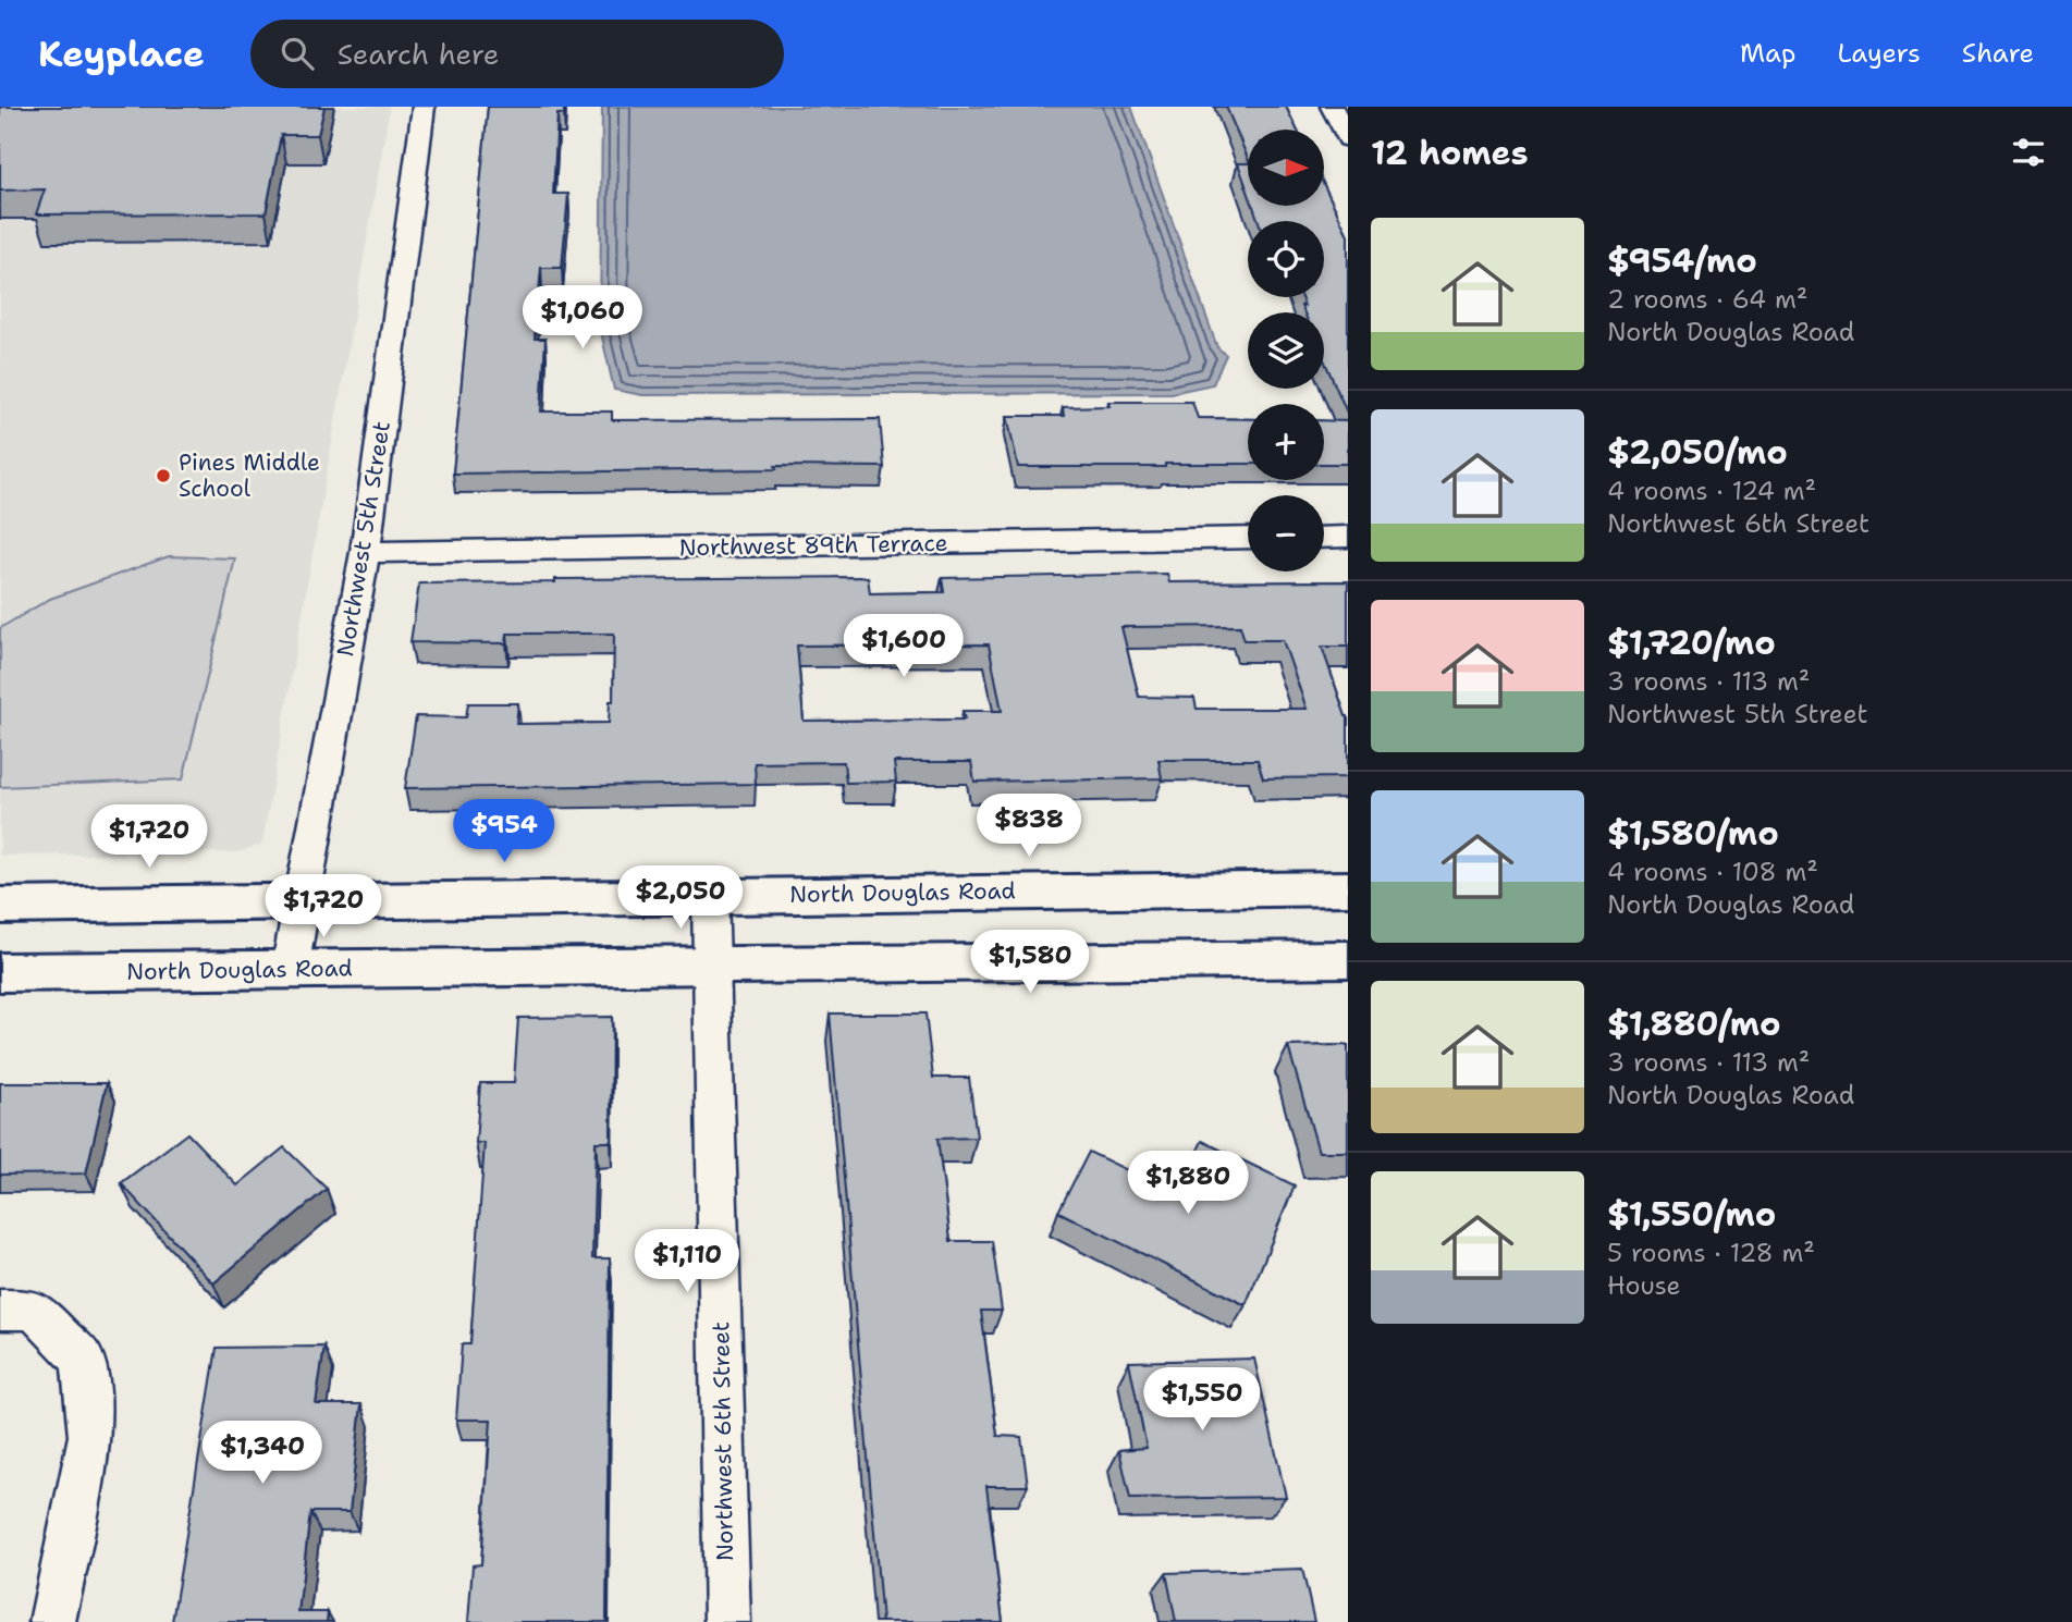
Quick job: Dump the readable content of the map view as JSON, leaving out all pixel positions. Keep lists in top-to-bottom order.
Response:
{
  "streets": {
    "main road": ["North Douglas Road"],
    "street": ["Northwest 5th Street", "Northwest 89th Terrace", "Northwest 6th Street"]
  },
  "crossings": [
    ["Northwest 5th Street", "Northwest 89th Terrace"],
    ["Northwest 5th Street", "North Douglas Road"],
    ["North Douglas Road", "Northwest 6th Street"]
  ],
  "places": ["Pines Middle School"],
  "north": "right",
  "page": {
    "header": "Keyplace",
    "search": "Search here",
    "nav": ["Map", "Layers", "Share"],
    "heading": "12 homes",
    "map_buttons": ["+", "−"],
    "list": [
      {
        "name": "$954/mo",
        "note": "2 rooms · 64 m² · North Douglas Road"
      },
      {
        "name": "$2,050/mo",
        "note": "4 rooms · 124 m² · Northwest 6th Street"
      },
      {
        "name": "$1,720/mo",
        "note": "3 rooms · 113 m² · Northwest 5th Street"
      },
      {
        "name": "$1,580/mo",
        "note": "4 rooms · 108 m² · North Douglas Road"
      },
      {
        "name": "$1,880/mo",
        "note": "3 rooms · 113 m² · North Douglas Road"
      },
      {
        "name": "$1,550/mo",
        "note": "5 rooms · 128 m² · House"
      }
    ],
    "price": [
      "$1,060",
      "$1,600",
      "$838",
      "$954",
      "$1,720",
      "$2,050",
      "$1,720",
      "$1,580",
      "$1,880",
      "$1,110",
      "$1,550",
      "$1,340"
    ]
  }
}
